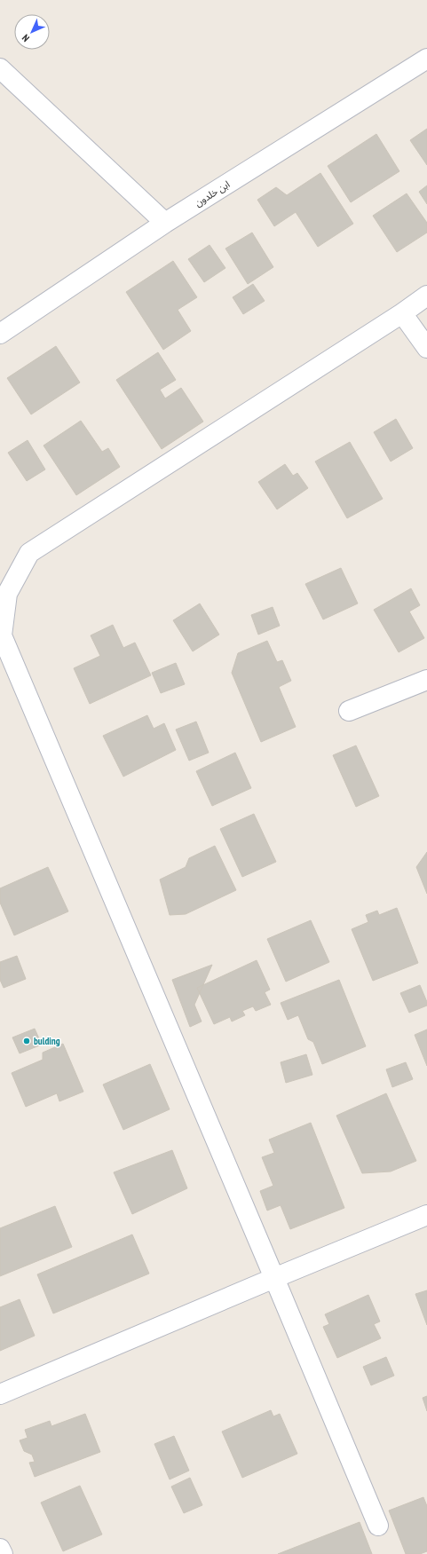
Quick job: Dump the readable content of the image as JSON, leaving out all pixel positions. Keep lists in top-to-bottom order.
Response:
{
  "streets": {
    "street": ["ابن خلدون"]
  },
  "places": ["bulding"],
  "north": "bottom left"
}
